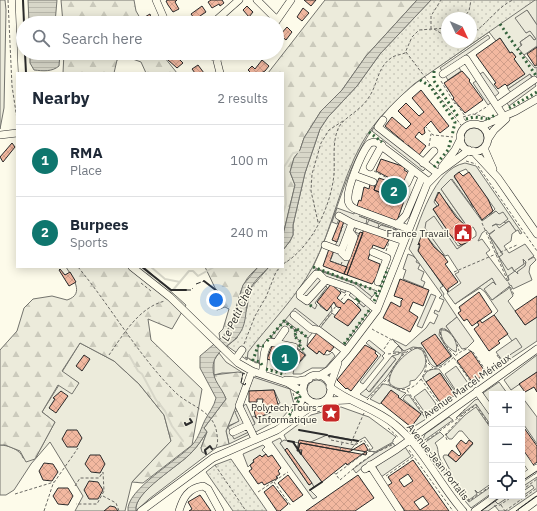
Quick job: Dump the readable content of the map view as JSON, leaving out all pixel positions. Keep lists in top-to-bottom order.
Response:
{
  "streets": {
    "street": ["Avenue Marcel Mérieux", "Avenue Jean Portalis"]
  },
  "crossings": [
    ["Avenue Marcel Mérieux", "Avenue Jean Portalis"]
  ],
  "water": ["Le Petit Cher"],
  "places": {
    "public building": ["France Travail"],
    "place": ["Polytech Tours Informatique"]
  },
  "north": "bottom right",
  "page": {
    "search": "Search here",
    "heading": ["Nearby", "2 results"],
    "list": [
      {
        "mark": "1",
        "name": "RMA",
        "note": "Place",
        "value": "100 m"
      },
      {
        "mark": "2",
        "name": "Burpees",
        "note": "Sports",
        "value": "240 m"
      }
    ],
    "pins": ["2", "1"],
    "map_buttons": ["+", "−"]
  }
}
